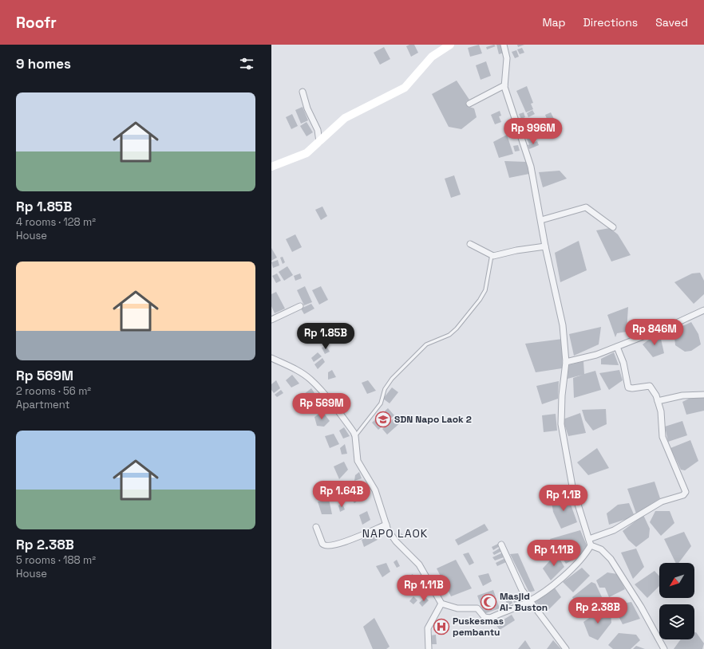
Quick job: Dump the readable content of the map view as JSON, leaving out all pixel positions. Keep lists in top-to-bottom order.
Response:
{
  "districts": ["NAPO LAOK"],
  "places": {
    "school or university": ["SDN Napo Laok 2"],
    "mosque": ["Masjid Al- Buston"],
    "hospital": ["Puskesmas pembantu"]
  },
  "north": "bottom left",
  "page": {
    "header": "Roofr",
    "nav": ["Map", "Directions", "Saved"],
    "heading": "9 homes",
    "list": [
      {
        "name": "Rp 1.85B",
        "note": "4 rooms · 128 m² · House"
      },
      {
        "name": "Rp 569M",
        "note": "2 rooms · 56 m² · Apartment"
      },
      {
        "name": "Rp 2.38B",
        "note": "5 rooms · 188 m² · House"
      }
    ],
    "price": [
      "Rp 996M",
      "Rp 846M",
      "Rp 1.85B",
      "Rp 569M",
      "Rp 1.64B",
      "Rp 1.1B",
      "Rp 1.11B",
      "Rp 1.11B",
      "Rp 2.38B"
    ]
  }
}
